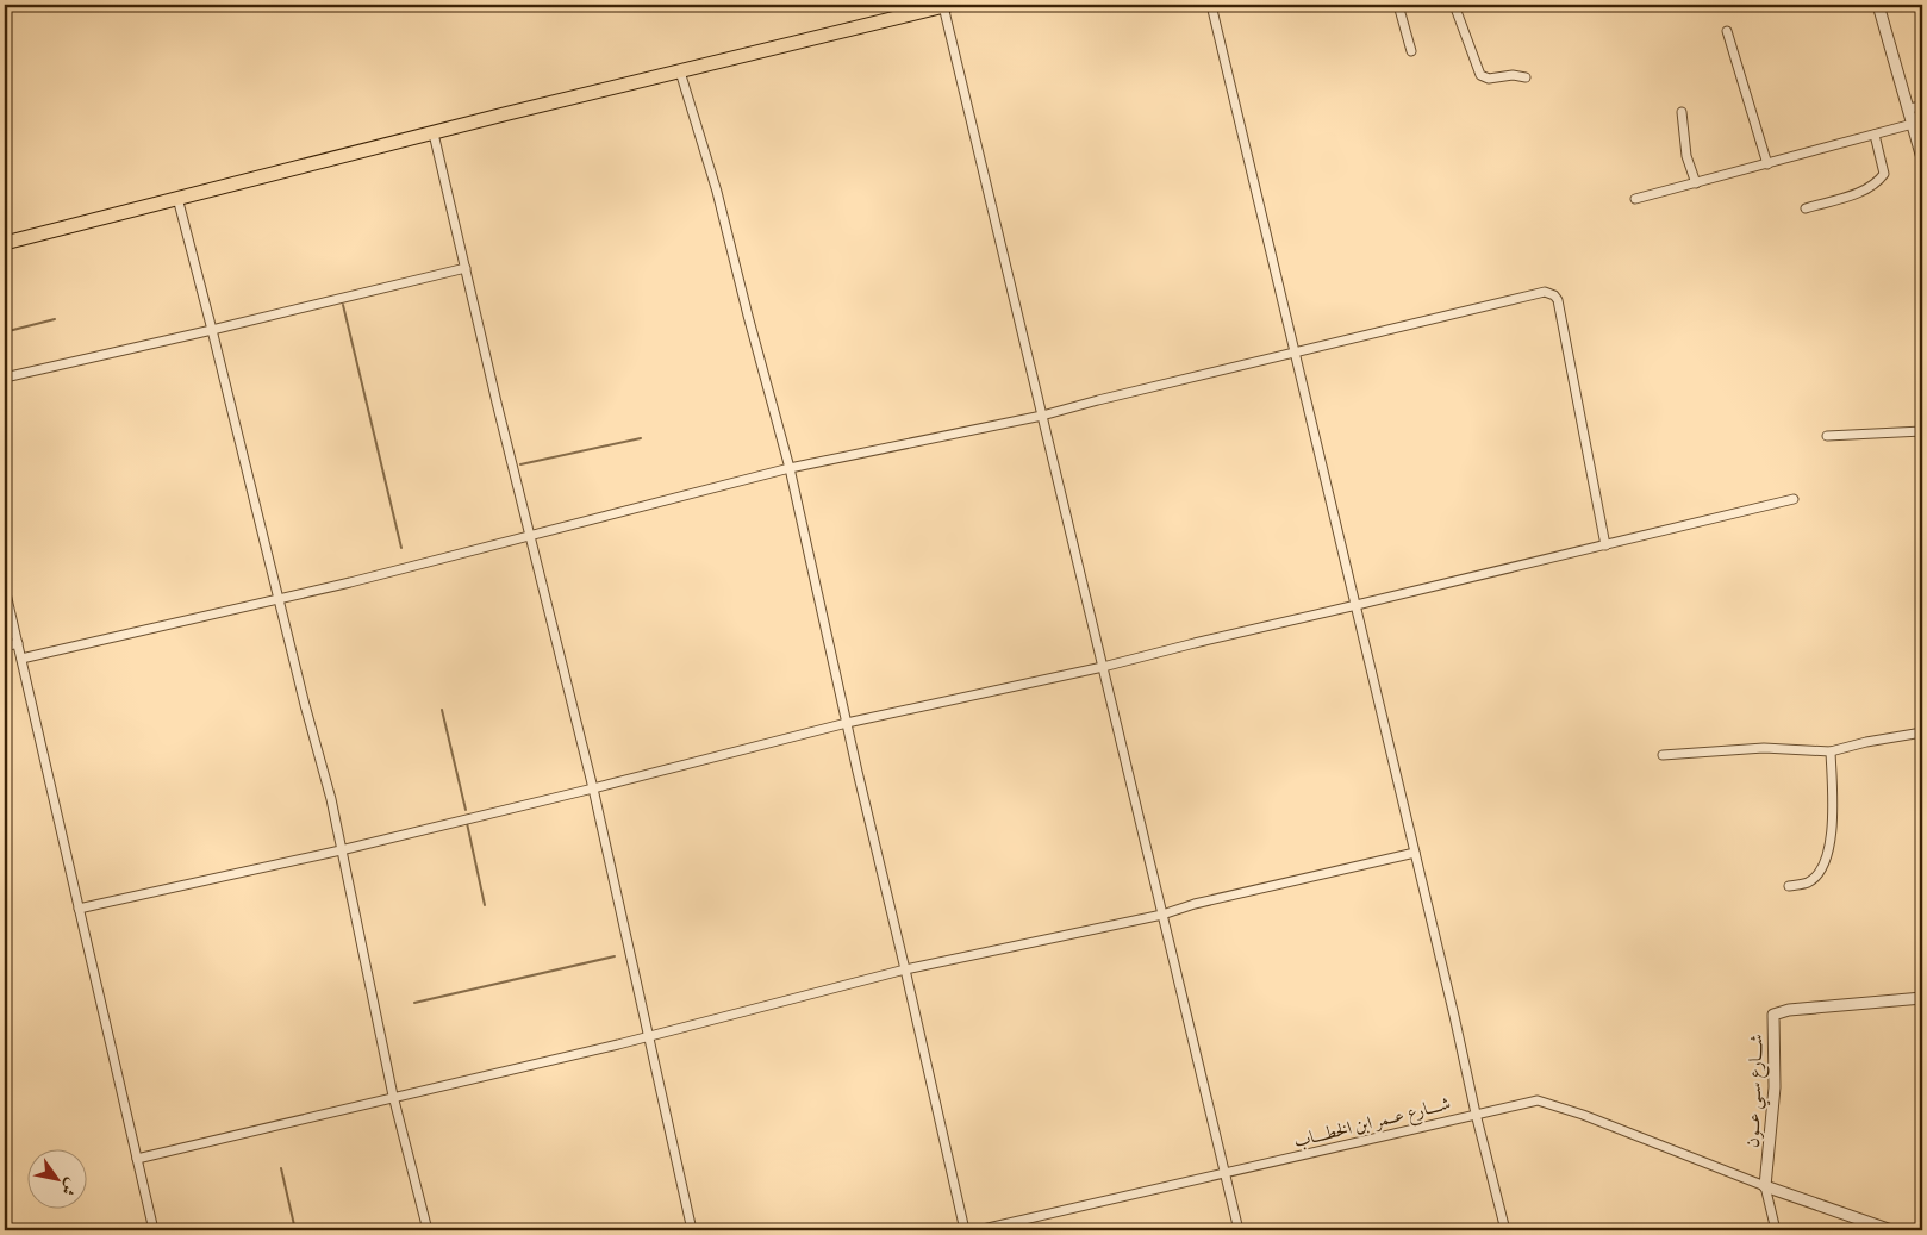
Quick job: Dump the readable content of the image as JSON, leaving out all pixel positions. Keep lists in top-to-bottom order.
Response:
{
  "streets": {
    "street": ["شــــارع ســي عـــون", "شــــارع عــمر ابن الخطــــاب"]
  },
  "crossings": [
    ["شــــارع ســي عـــون", "شــــارع عــمر ابن الخطــــاب"]
  ],
  "north": "bottom right"
}
